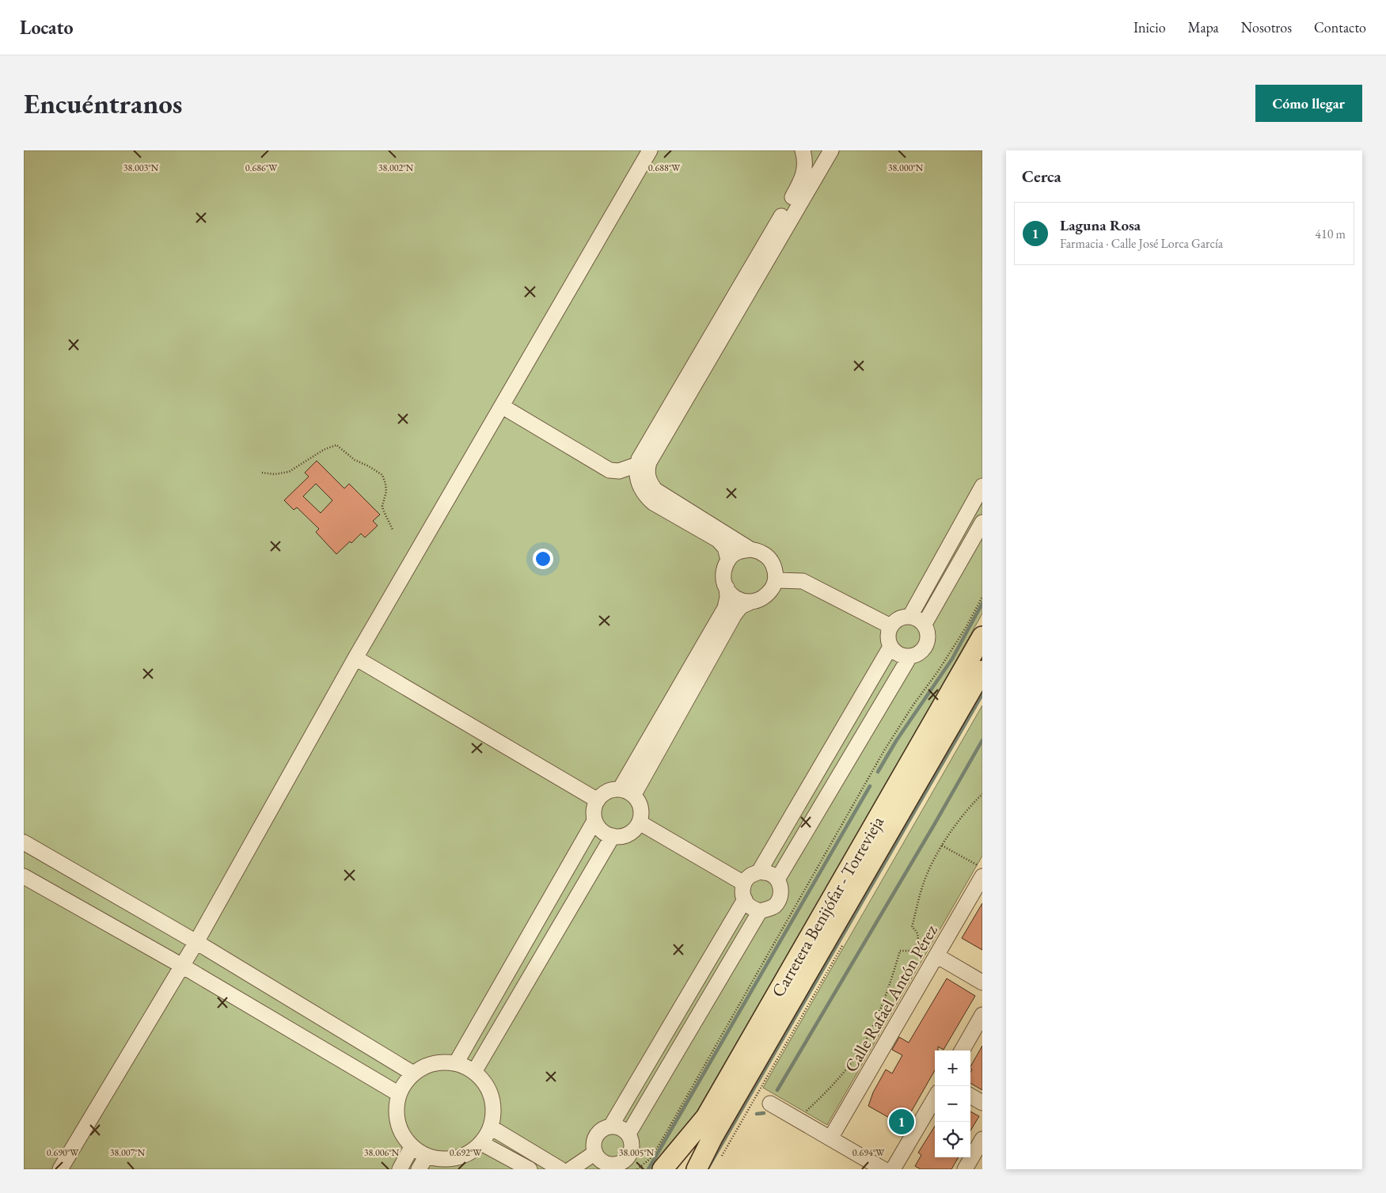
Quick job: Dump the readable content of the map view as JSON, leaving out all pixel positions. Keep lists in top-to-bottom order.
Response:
{
  "streets": {
    "main road": ["Carretera Benijófar - Torrevieja"],
    "street": ["Calle Rafael Antón Pérez"]
  },
  "page": {
    "header": "Locato",
    "nav": [
      "Inicio",
      "Mapa",
      "Nosotros",
      "Contacto"
    ],
    "buttons": "Cómo llegar",
    "title": "Encuéntranos",
    "heading": "Cerca",
    "list": [
      {
        "mark": "1",
        "name": "Laguna Rosa",
        "note": "Farmacia · Calle José Lorca García",
        "value": "410 m"
      }
    ],
    "map_buttons": ["+", "−"],
    "pins": "1"
  },
  "coordinates": [
    "38.003°N",
    "0.686°W",
    "38.002°N",
    "0.688°W",
    "38.000°N",
    "0.690°W",
    "0.692°W",
    "0.694°W",
    "38.007°N",
    "38.006°N",
    "38.005°N"
  ]
}
